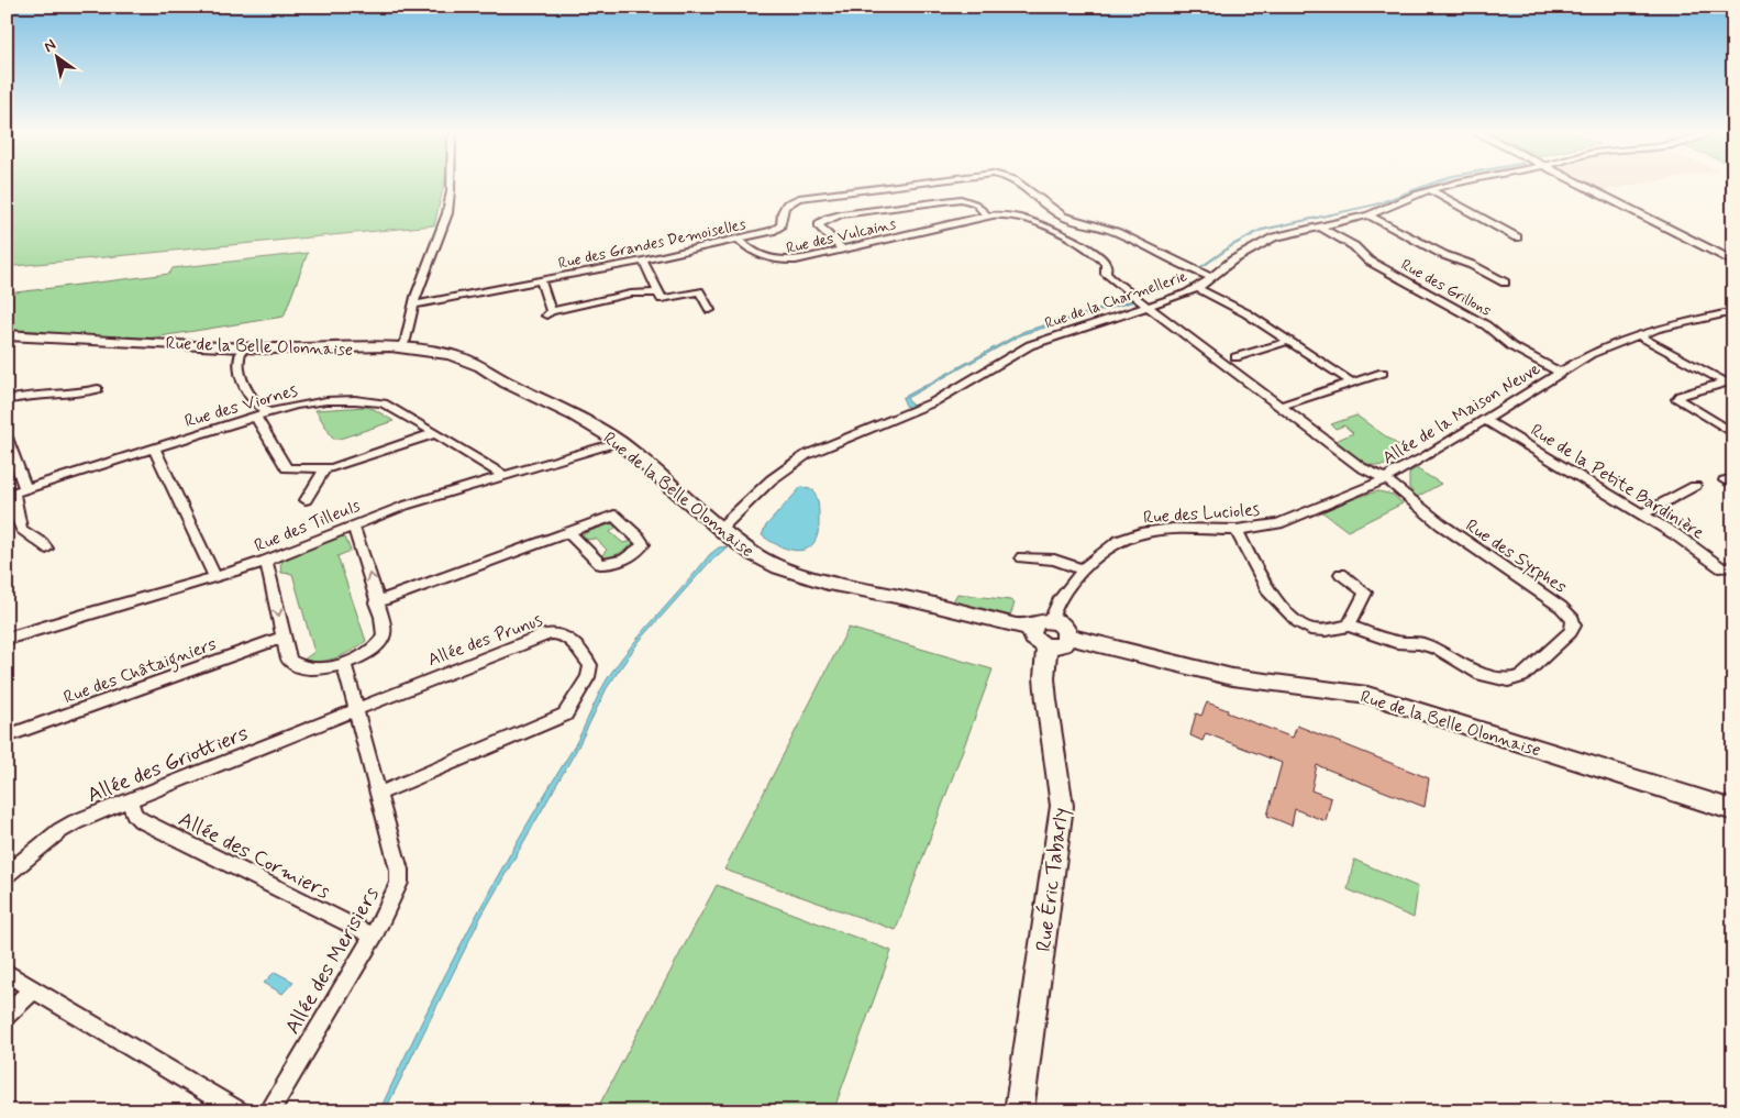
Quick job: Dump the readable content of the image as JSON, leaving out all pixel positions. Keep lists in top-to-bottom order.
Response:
{
  "streets": {
    "street": [
      "Rue des Vulcains",
      "Rue des Grandes Demoiselles",
      "Rue des Grillons",
      "Rue de la Charmellerie",
      "Rue de la Belle Olonnaise",
      "Rue des Viornes",
      "Allée de la Maison Neuve",
      "Rue de la Petite Bardinière",
      "Rue des Lucioles",
      "Rue des Tilleuls",
      "Rue des Syrphes",
      "Allée des Prunus",
      "Rue des Châtaigniers",
      "Allée des Griottiers",
      "Allée des Cormiers",
      "Rue Éric Tabarly",
      "Allée des Merisiers"
    ]
  },
  "crossings": [
    ["Rue des Vulcains", "Rue des Grandes Demoiselles"],
    ["Rue des Vulcains", "Rue de la Charmellerie"],
    ["Rue des Vulcains", "Allée de la Maison Neuve"],
    ["Rue des Grandes Demoiselles", "Rue de la Charmellerie"],
    ["Rue des Grillons", "Rue de la Charmellerie"],
    ["Rue des Grillons", "Allée de la Maison Neuve"],
    ["Rue de la Charmellerie", "Rue de la Belle Olonnaise"],
    ["Rue de la Charmellerie", "Allée de la Maison Neuve"],
    ["Rue de la Belle Olonnaise", "Rue des Tilleuls"],
    ["Rue de la Belle Olonnaise", "Rue Éric Tabarly"],
    ["Rue des Viornes", "Rue des Tilleuls"],
    ["Allée de la Maison Neuve", "Rue de la Petite Bardinière"],
    ["Allée de la Maison Neuve", "Rue des Lucioles"],
    ["Allée de la Maison Neuve", "Rue des Syrphes"],
    ["Rue des Lucioles", "Rue des Syrphes"],
    ["Allée des Prunus", "Allée des Griottiers"],
    ["Allée des Prunus", "Allée des Merisiers"],
    ["Allée des Griottiers", "Allée des Cormiers"],
    ["Allée des Griottiers", "Allée des Merisiers"],
    ["Allée des Cormiers", "Allée des Merisiers"]
  ],
  "north": "top left"
}
